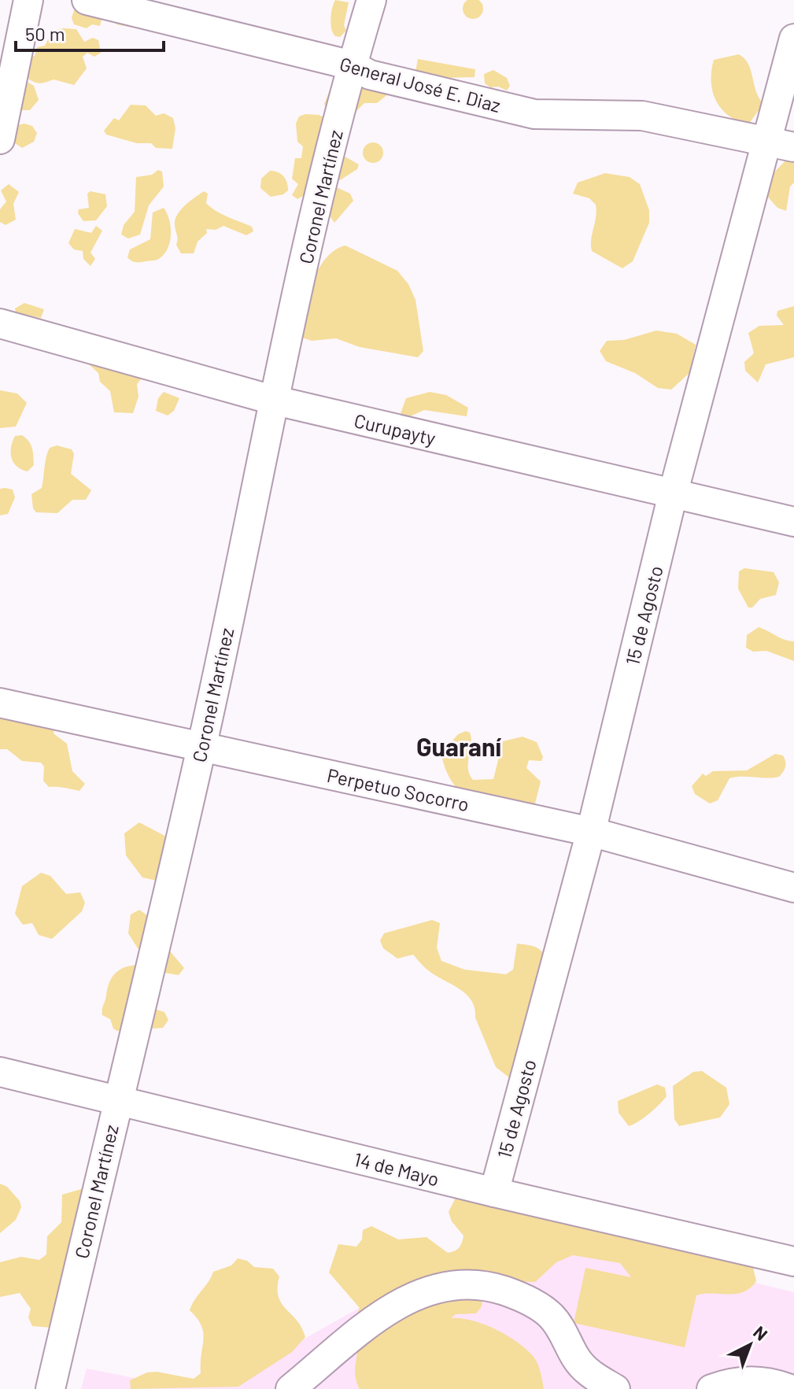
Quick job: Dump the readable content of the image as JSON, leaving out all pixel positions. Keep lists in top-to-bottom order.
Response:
{
  "streets": {
    "street": [
      "General José E. Diaz",
      "Coronel Martínez",
      "Curupayty",
      "15 de Agosto",
      "Perpetuo Socorro",
      "14 de Mayo"
    ]
  },
  "crossings": [
    ["General José E. Diaz", "Coronel Martínez"],
    ["General José E. Diaz", "15 de Agosto"],
    ["Coronel Martínez", "Curupayty"],
    ["Coronel Martínez", "Perpetuo Socorro"],
    ["Coronel Martínez", "14 de Mayo"],
    ["Curupayty", "15 de Agosto"],
    ["15 de Agosto", "Perpetuo Socorro"],
    ["15 de Agosto", "14 de Mayo"]
  ],
  "districts": ["Guaraní"],
  "scale_bar": "50 m",
  "north": "top right"
}
